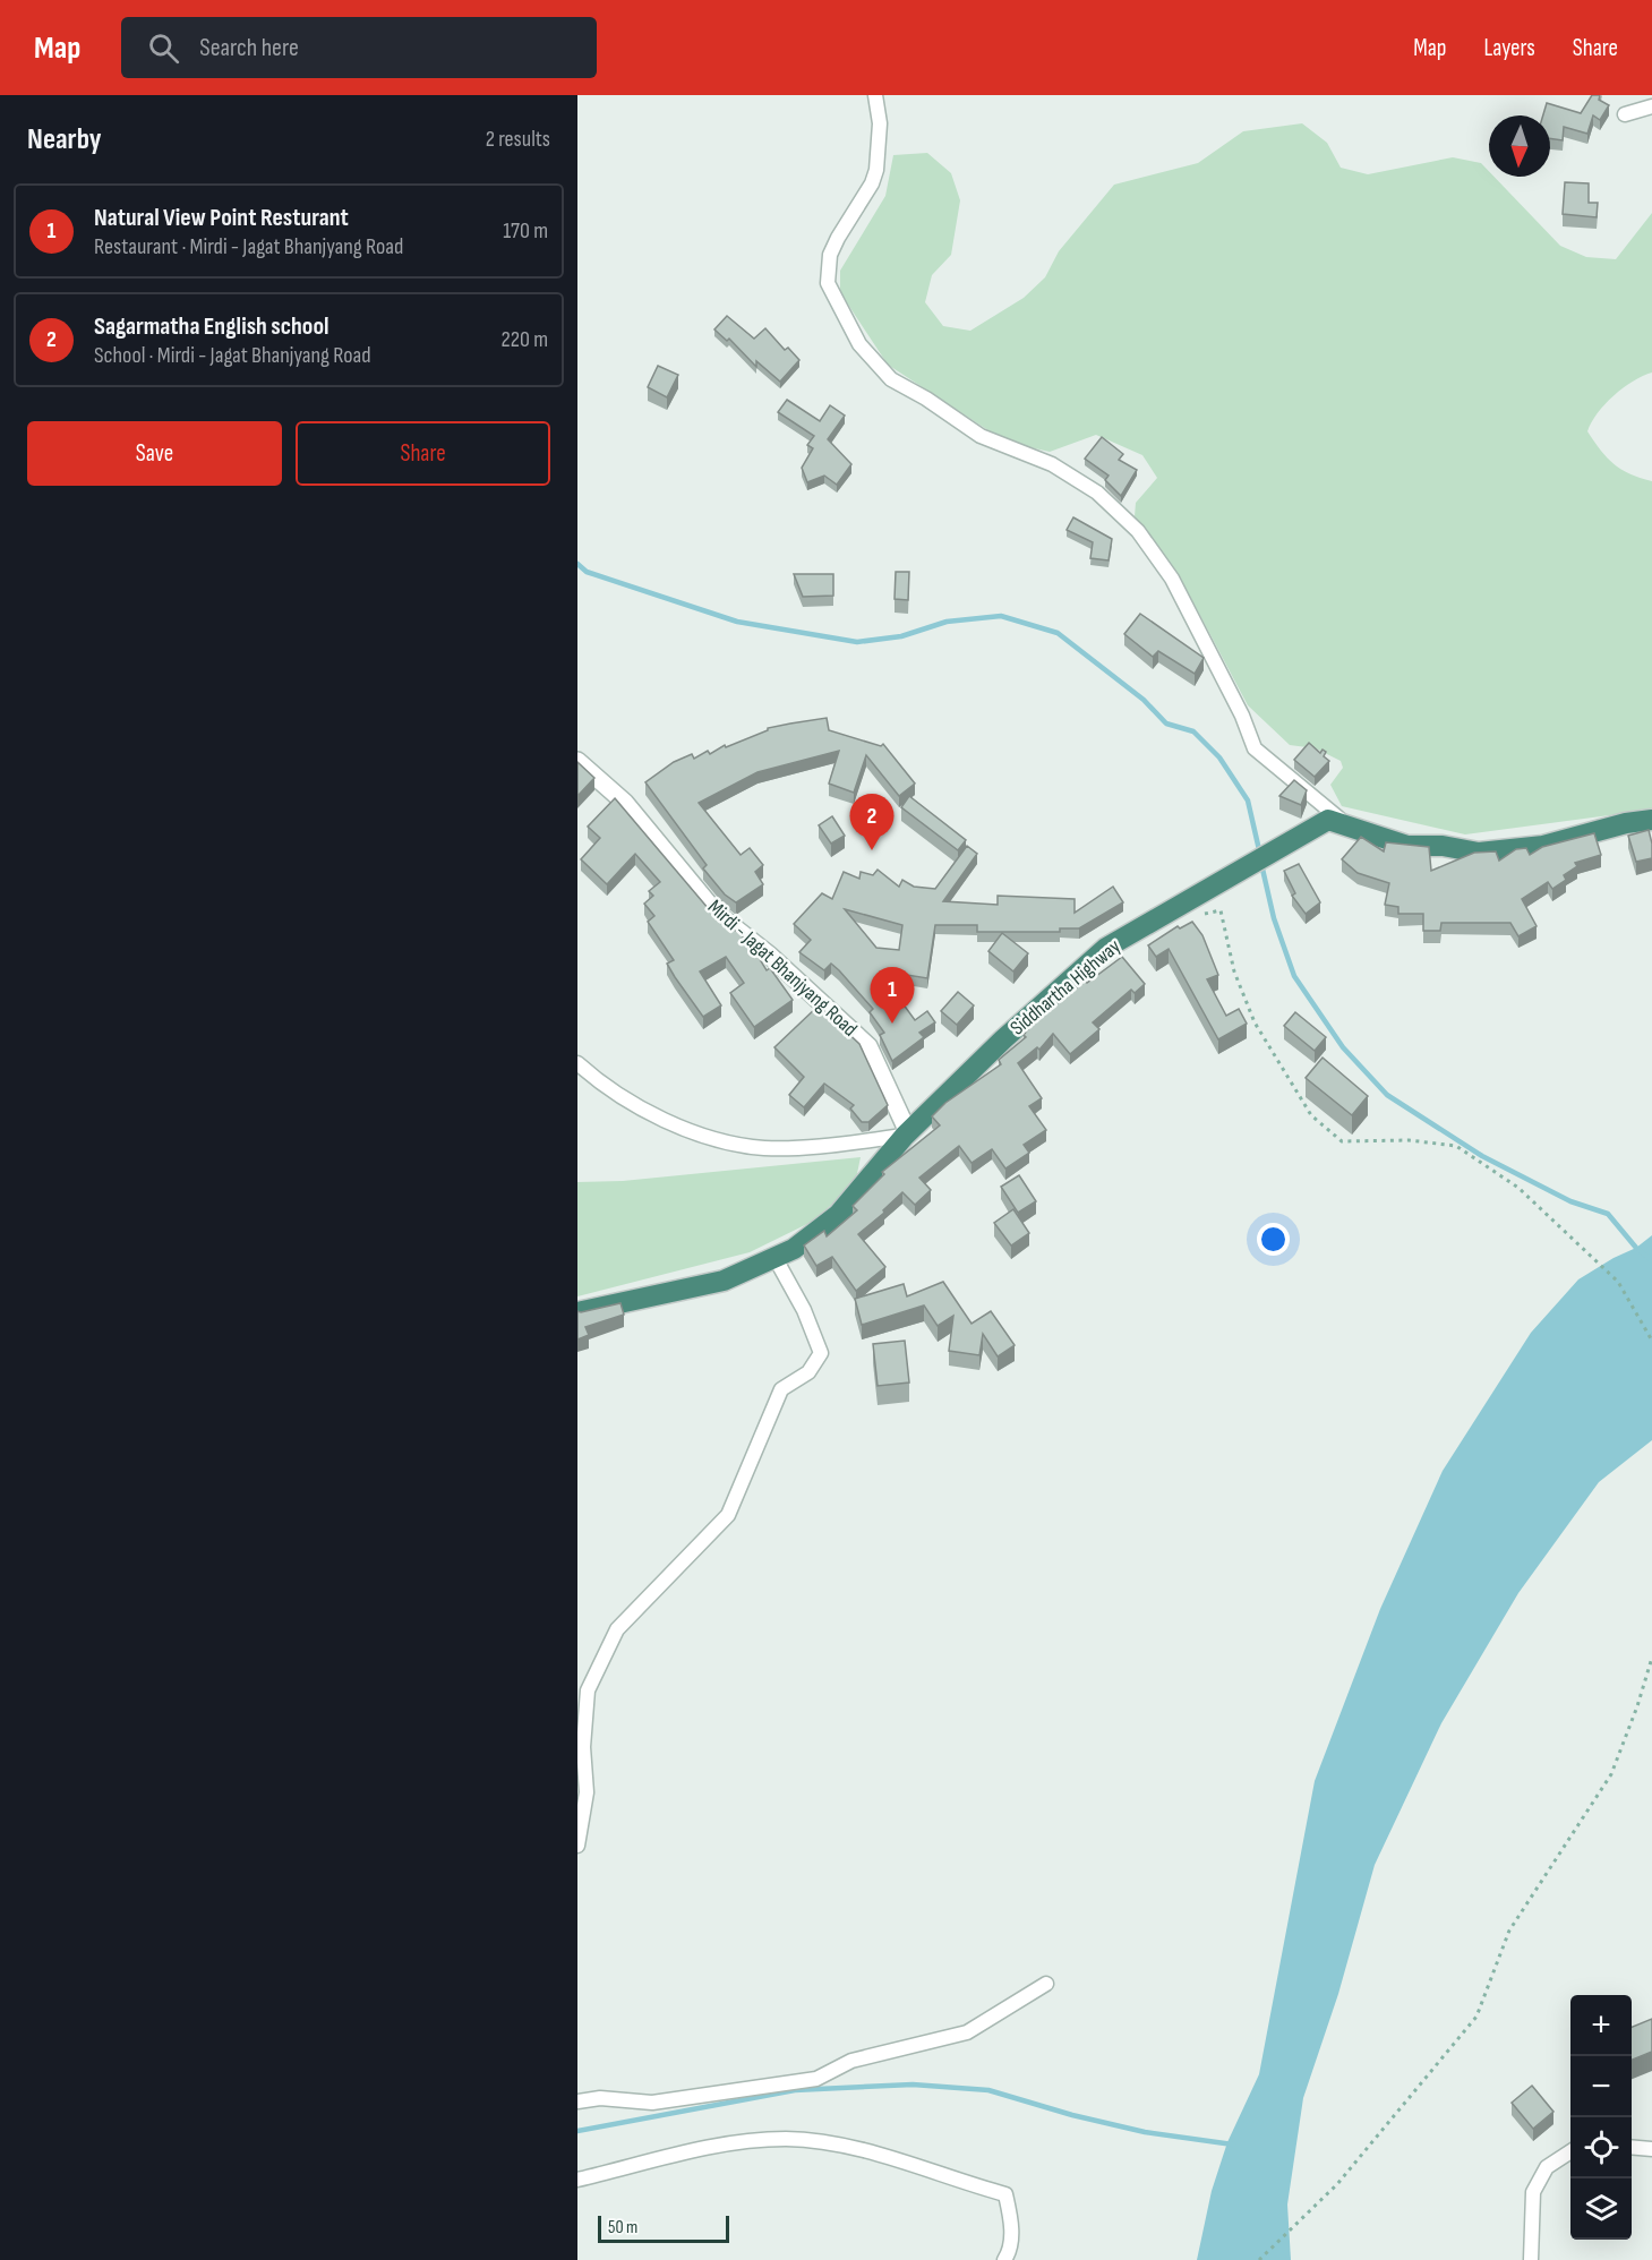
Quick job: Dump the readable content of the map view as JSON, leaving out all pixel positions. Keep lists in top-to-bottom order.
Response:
{
  "streets": {
    "highway": ["Siddhartha Highway"],
    "street": ["Mirdi - Jagat Bhanjyang Road"]
  },
  "crossings": [
    ["Mirdi - Jagat Bhanjyang Road", "Siddhartha Highway"]
  ],
  "scale_bar": "50 m",
  "north": "bottom",
  "page": {
    "header": "Map",
    "search": "Search here",
    "nav": ["Map", "Layers", "Share"],
    "heading": ["Nearby", "2 results"],
    "list": [
      {
        "mark": "1",
        "name": "Natural View Point Resturant",
        "note": "Restaurant · Mirdi - Jagat Bhanjyang Road",
        "value": "170 m"
      },
      {
        "mark": "2",
        "name": "Sagarmatha English school",
        "note": "School · Mirdi - Jagat Bhanjyang Road",
        "value": "220 m"
      }
    ],
    "buttons": ["Save", "Share"],
    "pins": ["2", "1"],
    "map_buttons": ["+", "−"],
    "scale": "50 m"
  }
}
